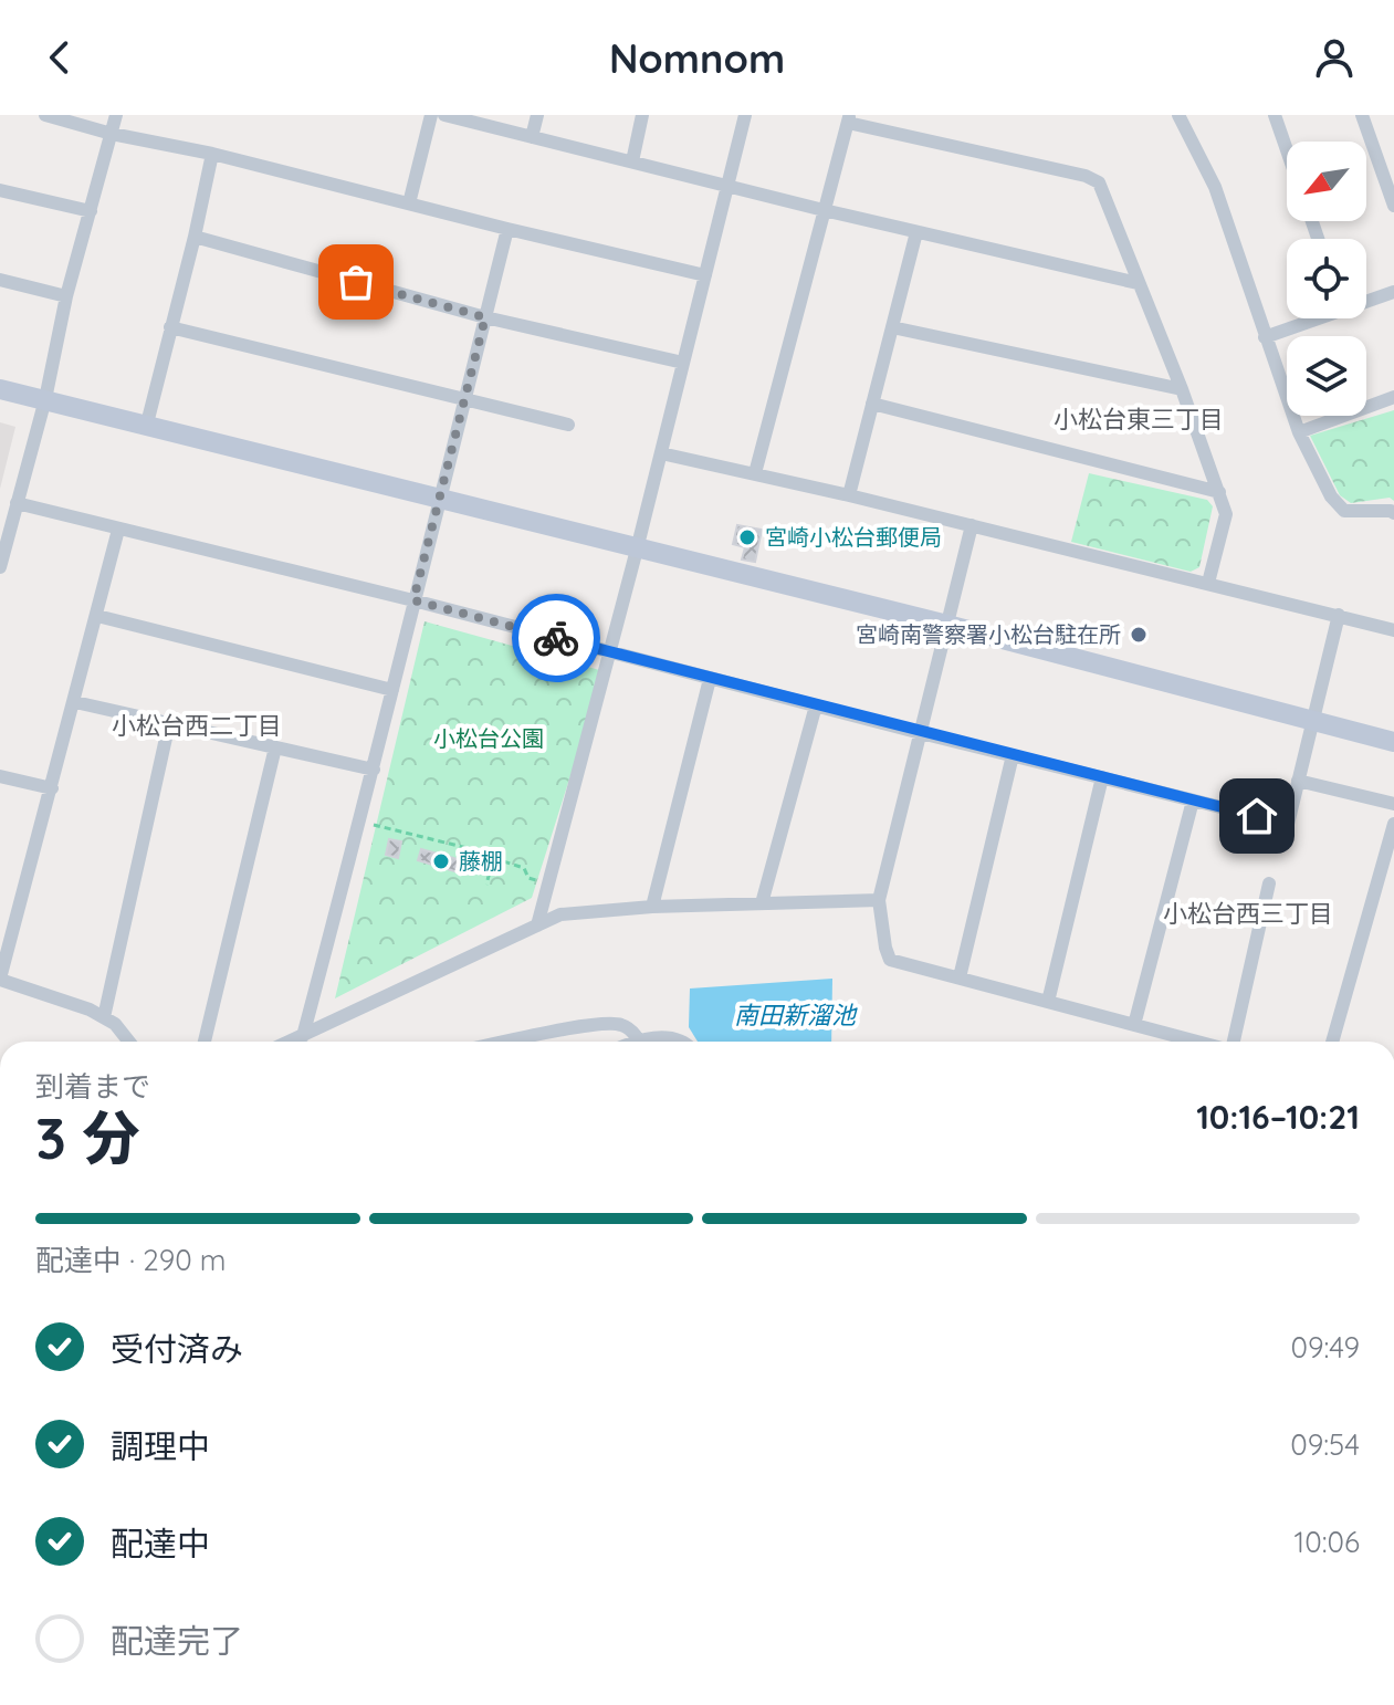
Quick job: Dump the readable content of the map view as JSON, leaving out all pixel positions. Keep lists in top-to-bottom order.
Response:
{
  "districts": ["小松台東三丁目", "小松台西二丁目", "小松台西三丁目"],
  "water": ["南田新溜池"],
  "parks": ["小松台公園"],
  "places": ["宮崎小松台郵便局", "宮崎南警察署小松台駐在所", "藤棚"],
  "north": "bottom left",
  "page": {
    "header": "Nomnom",
    "heading": ["3 分", "到着まで", "10:16–10:21"],
    "bar": "配達中 · 290 m",
    "list": [
      ["受付済み", "09:49"],
      ["調理中", "09:54"],
      ["配達中", "10:06"],
      "配達完了"
    ]
  }
}
